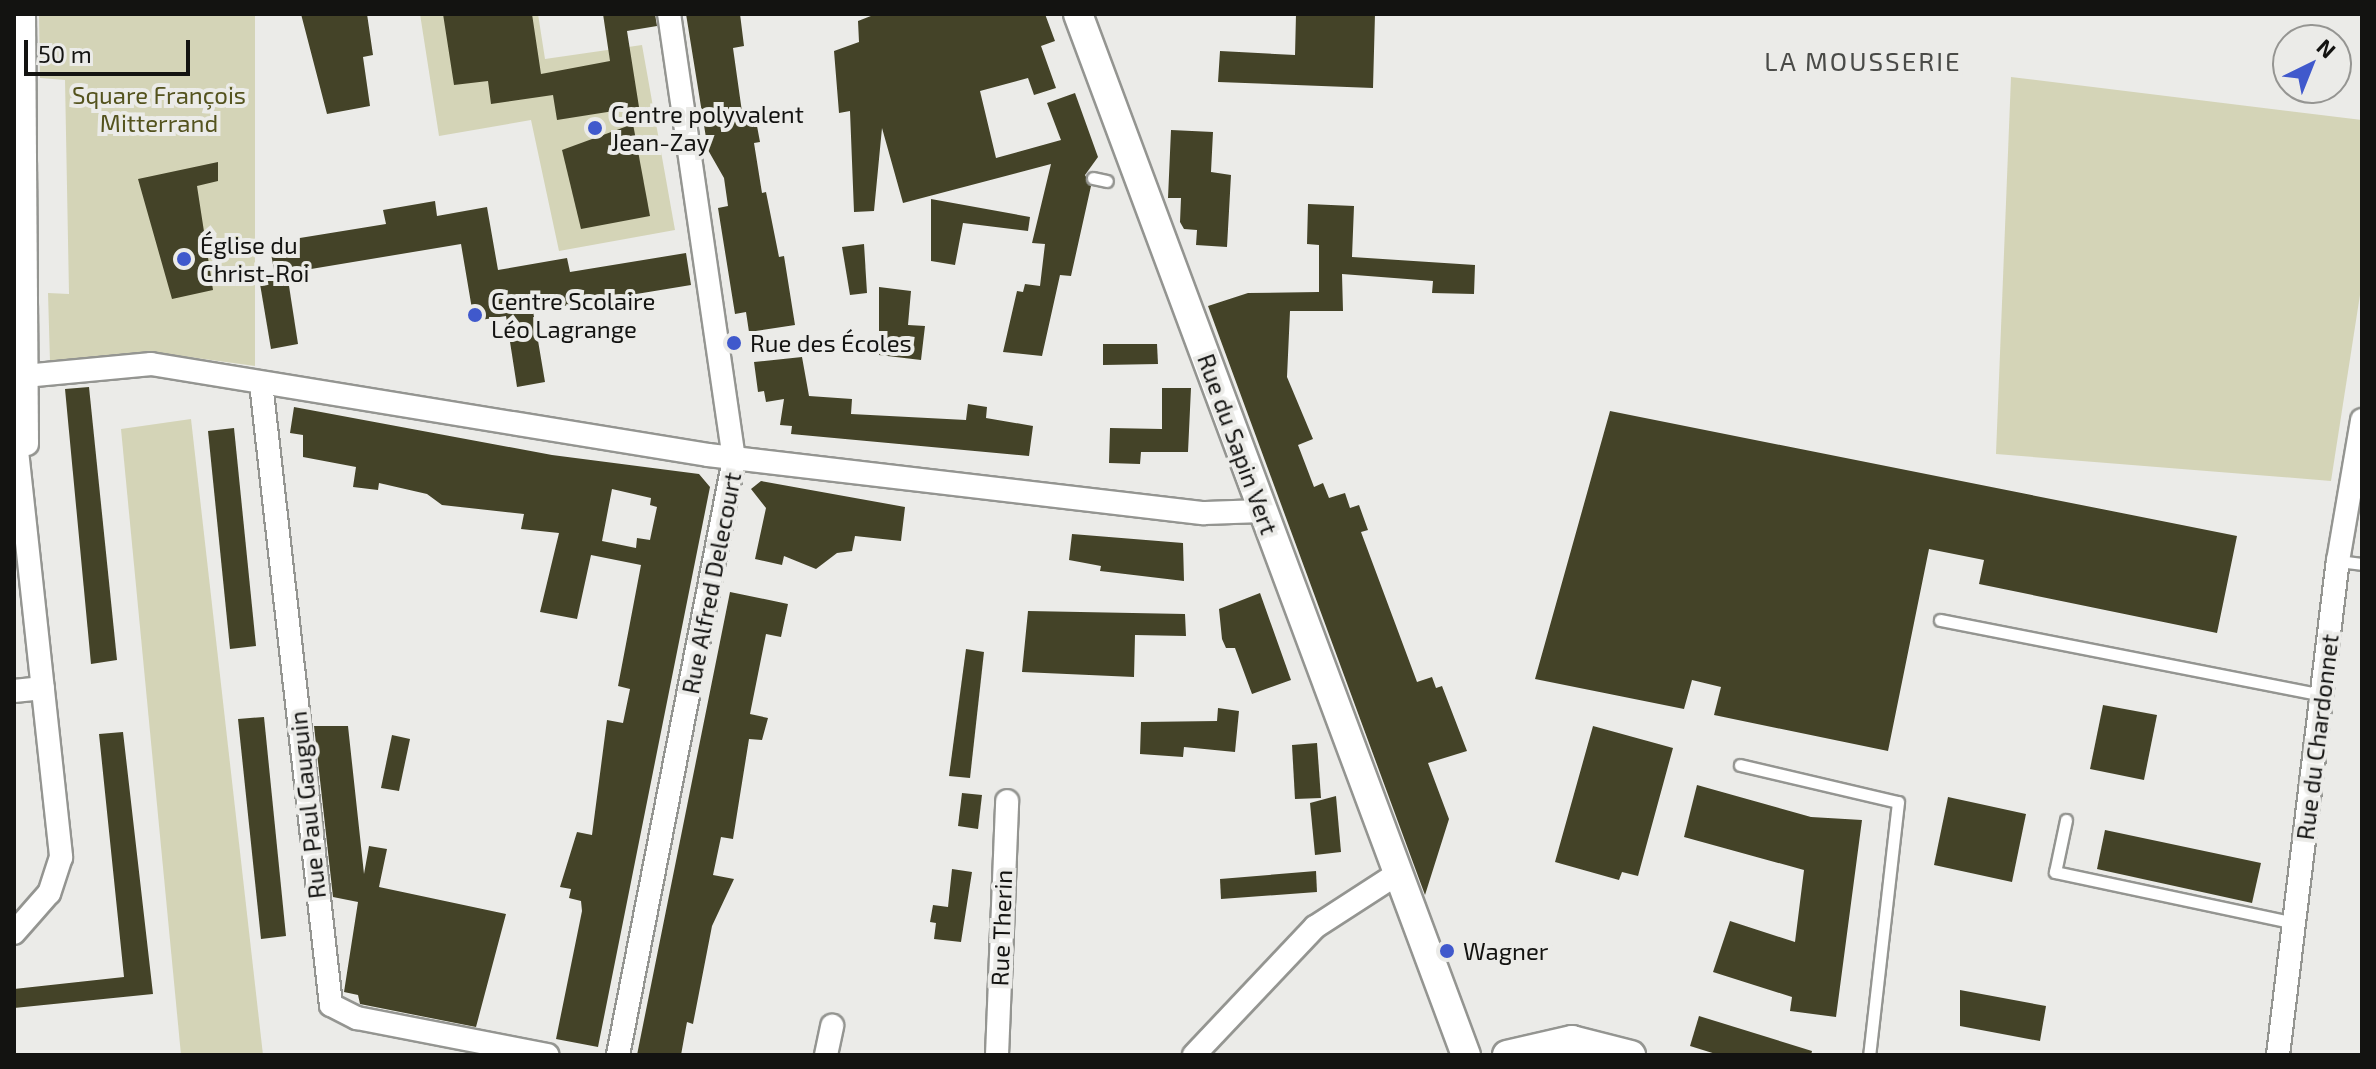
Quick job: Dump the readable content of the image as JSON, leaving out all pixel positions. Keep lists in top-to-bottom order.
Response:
{
  "streets": {
    "street": [
      "Rue du Sapin Vert",
      "Rue Alfred Delecourt",
      "Rue du Chardonnet",
      "Rue Paul Gauguin",
      "Rue Therin"
    ]
  },
  "districts": ["LA MOUSSERIE"],
  "parks": ["Square François Mitterrand"],
  "places": [
    "Centre polyvalent Jean-Zay",
    "Église du Christ-Roi",
    "Centre Scolaire Léo Lagrange",
    "Rue des Écoles",
    "Wagner"
  ],
  "scale_bar": "50 m",
  "north": "top right"
}
